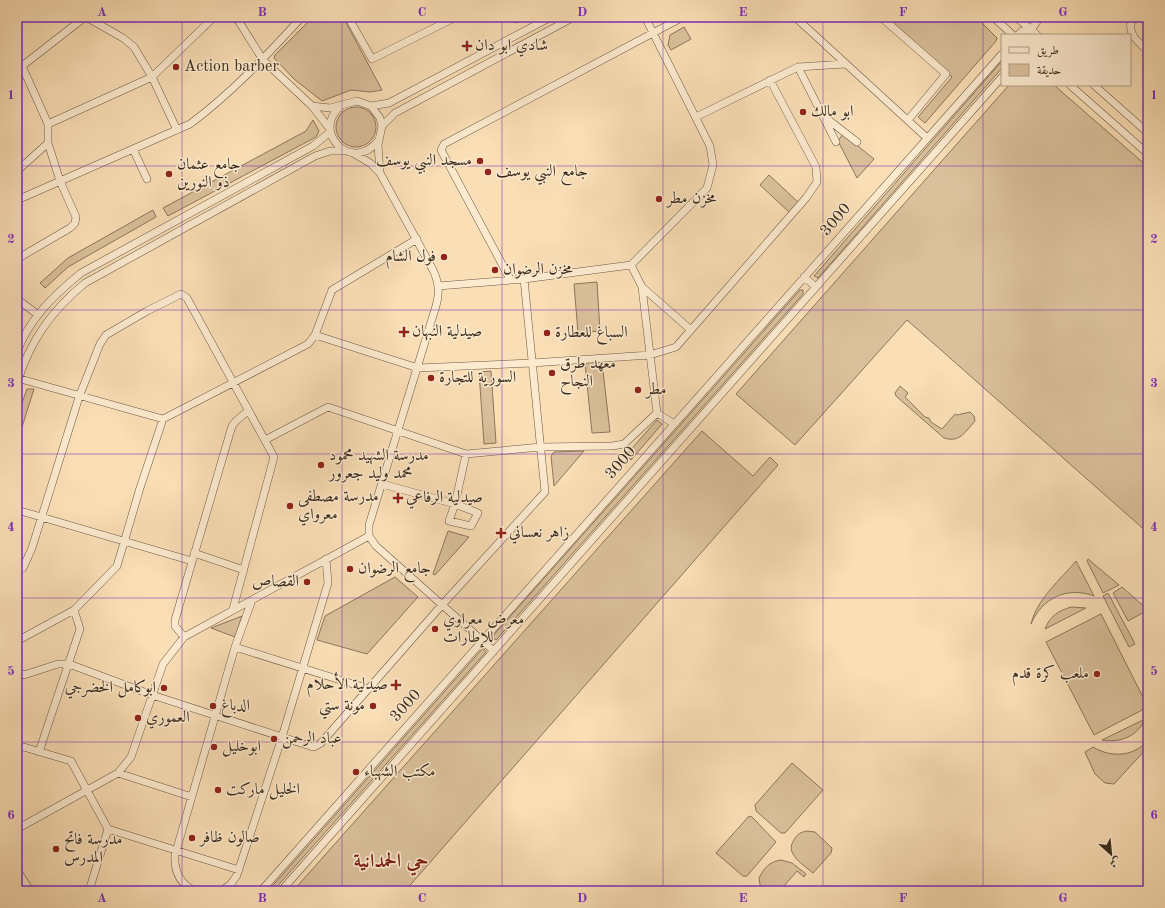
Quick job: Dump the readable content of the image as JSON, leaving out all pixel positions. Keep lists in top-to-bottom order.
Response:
{
  "streets": {
    "street": ["3000"]
  },
  "districts": ["حي الحمدانية"],
  "places": {
    "health": [
      "شادي ابو دان",
      "صيدلية النبهان",
      "صيدلية الرفاعي",
      "زاهر نعساني",
      "صيدلية الأحلام"
    ],
    "other": [
      "Action barber",
      "ابو مالك",
      "مسجد النبي يوسف",
      "جامع النبي يوسف",
      "جامع عثمان ذو النورين",
      "مخزن مطر",
      "فول الشام",
      "مخزن الرضوان",
      "السباغ للعطارة",
      "معهد طرق النجاح",
      "السورية للتجارة",
      "مطر",
      "مدرسة الشهيد محمود محمد وليد جعرور",
      "مدرسة مصطفى معرواي",
      "جامع الرضوان",
      "القصاص",
      "معرض معراوي للإطارات",
      "ملعب كرة قدم",
      "ابوكامل الخضرجي",
      "الدباغ",
      "مونة ستي",
      "العموري",
      "عباد الرحمن",
      "ابوخليل",
      "مكتب الشهباء",
      "الخليل ماركت",
      "صالون ظافر",
      "مدرسة فاتح المدرس"
    ]
  },
  "legend": ["طريق", "حديقة"],
  "north": "bottom right",
  "grid": {
    "columns": [
      "A",
      "B",
      "C",
      "D",
      "E",
      "F",
      "G"
    ],
    "rows": [
      "1",
      "2",
      "3",
      "4",
      "5",
      "6"
    ]
  }
}
